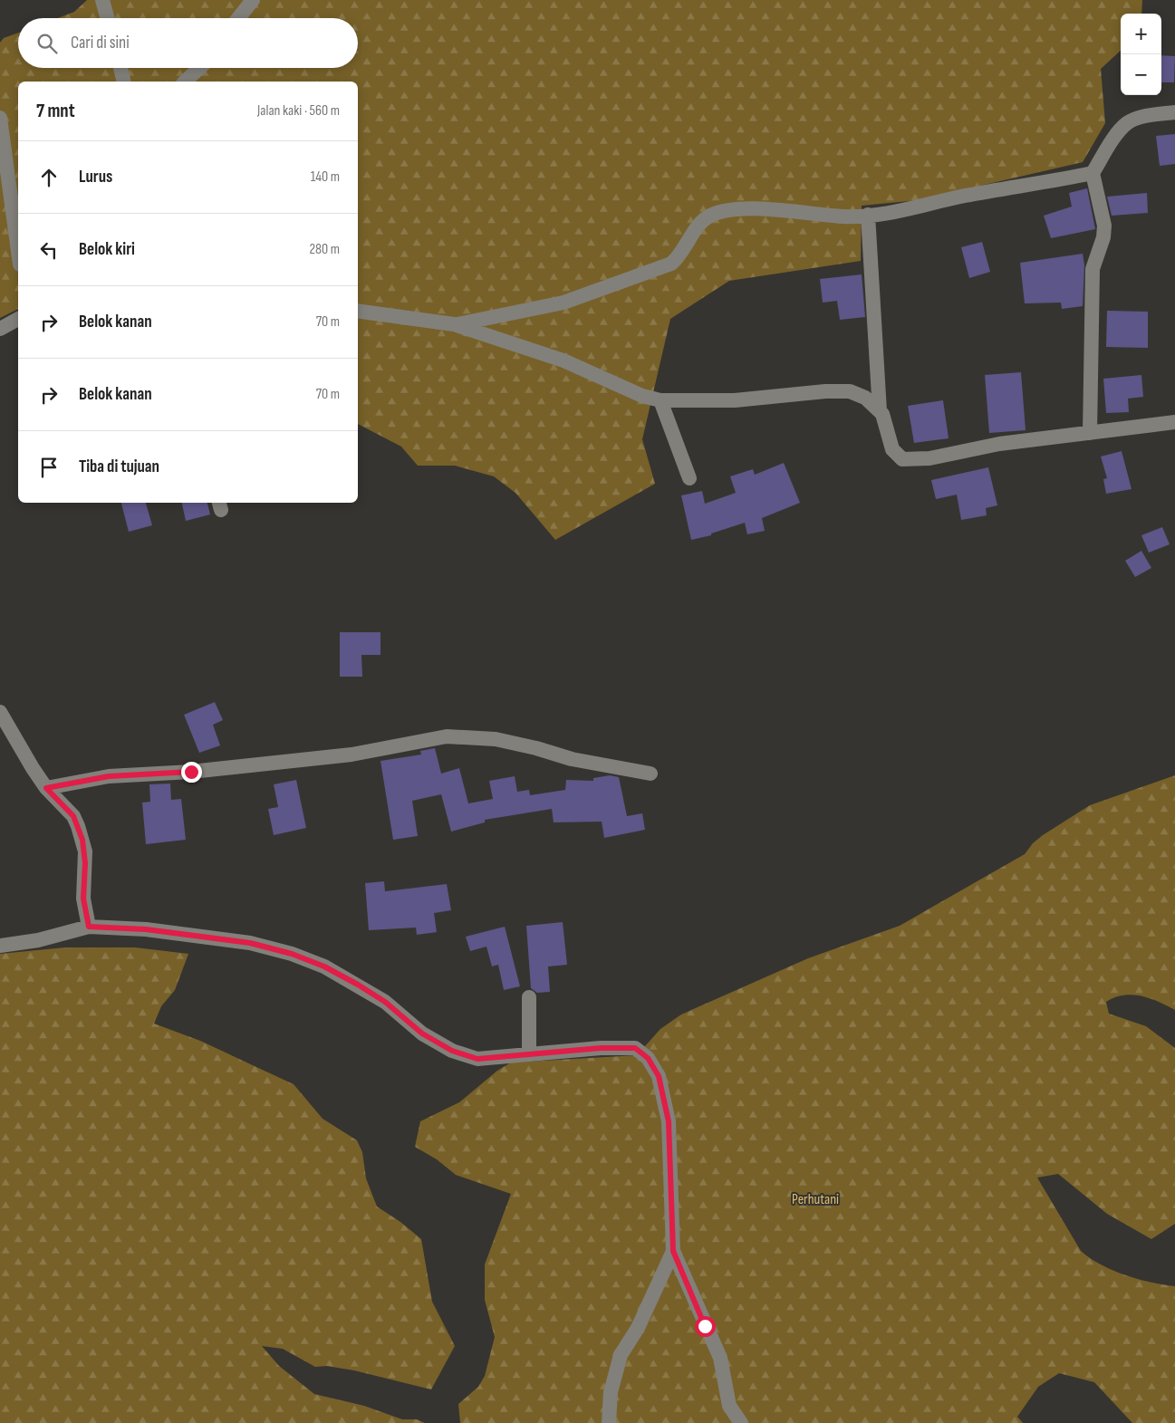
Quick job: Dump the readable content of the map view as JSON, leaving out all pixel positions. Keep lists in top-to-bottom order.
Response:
{
  "parks": ["Perhutani"],
  "page": {
    "map_buttons": ["+", "−"],
    "search": "Cari di sini",
    "heading": ["7 mnt", "Jalan kaki · 560 m"],
    "list": [
      ["Lurus", "140 m"],
      ["Belok kiri", "280 m"],
      ["Belok kanan", "70 m"],
      ["Belok kanan", "70 m"],
      "Tiba di tujuan"
    ]
  }
}
